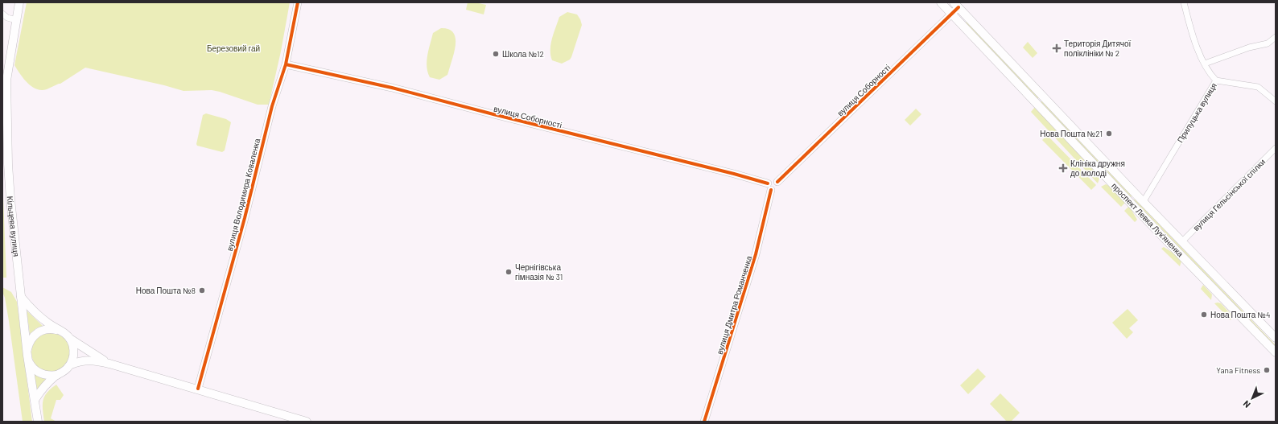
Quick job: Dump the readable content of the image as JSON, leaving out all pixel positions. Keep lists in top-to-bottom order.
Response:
{
  "streets": {
    "main road": ["проспект Левка Лукʼяненка", "Кільцева вулиця"],
    "street": [
      "вулиця Соборності",
      "Прилуцька вулиця",
      "вулиця Володимира Коваленка",
      "вулиця Гельсінської спілки",
      "вулиця Дмитра Романченка"
    ]
  },
  "crossings": [
    ["вулиця Соборності", "вулиця Володимира Коваленка"],
    ["вулиця Соборності", "проспект Левка Лукʼяненка"],
    ["вулиця Соборності", "вулиця Дмитра Романченка"],
    ["Прилуцька вулиця", "проспект Левка Лукʼяненка"],
    ["вулиця Гельсінської спілки", "проспект Левка Лукʼяненка"]
  ],
  "parks": ["Березовий гай"],
  "places": {
    "health": ["Територія Дитячої поліклініки № 2", "Клініка дружня до молоді"],
    "other": [
      "Школа №12",
      "Нова Пошта №21",
      "Чернігівська гімназія № 31",
      "Нова Пошта №8",
      "Нова Пошта №4",
      "Yana Fitness"
    ]
  },
  "north": "bottom left"
}
